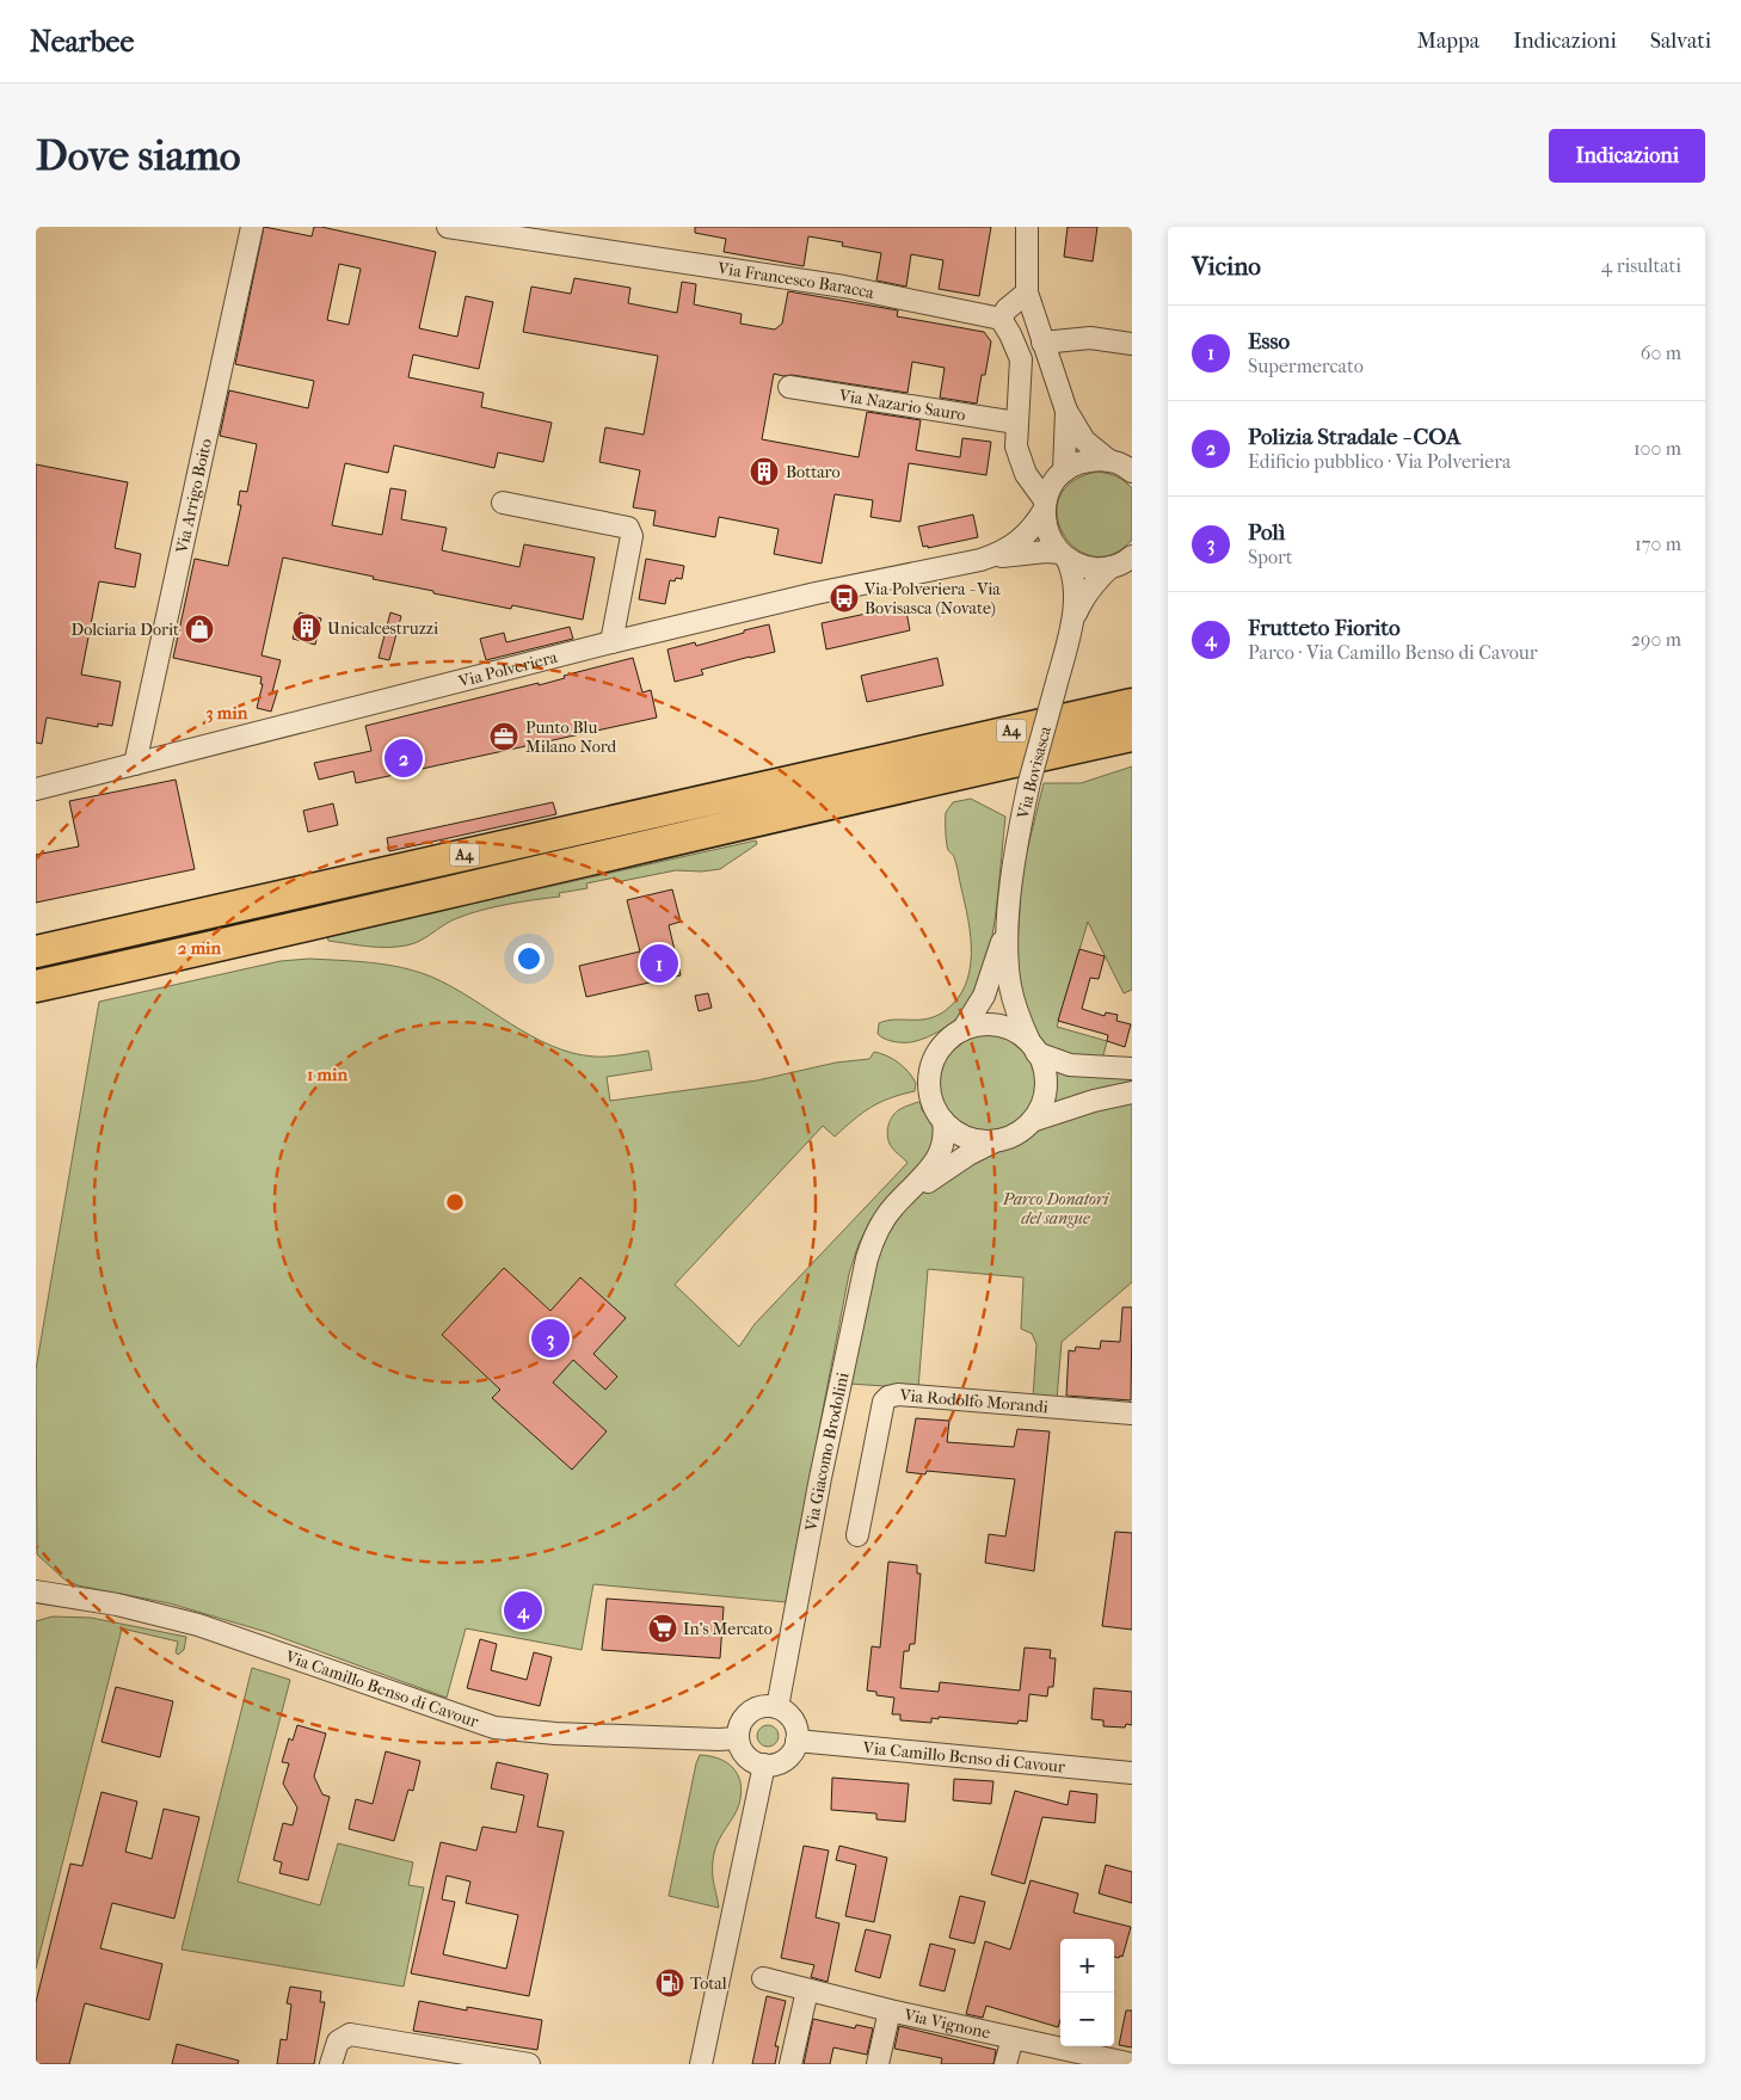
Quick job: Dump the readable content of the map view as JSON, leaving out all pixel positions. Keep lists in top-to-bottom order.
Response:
{
  "streets": {
    "highway": ["A4"],
    "street": [
      "Via Francesco Baracca",
      "Via Nazario Sauro",
      "Via Arrigo Boito",
      "Via Polveriera",
      "Via Bovisasca",
      "Via Rodolfo Morandi",
      "Via Giacomo Brodolini",
      "Via Camillo Benso di Cavour",
      "Via Vignone"
    ]
  },
  "crossings": [
    ["Via Arrigo Boito", "Via Polveriera"],
    ["Via Polveriera", "Via Bovisasca"],
    ["Via Bovisasca", "Via Giacomo Brodolini"],
    ["Via Giacomo Brodolini", "Via Camillo Benso di Cavour"]
  ],
  "parks": ["Parco Donatori del sangue"],
  "places": {
    "building": ["Bottaro", "Unicalcestruzzi"],
    "bus stop": ["Via Polveriera - Via Bovisasca (Novate)"],
    "shop": ["Dolciaria Dorit"],
    "office": ["Punto Blu Milano Nord"],
    "supermarket": ["In's Mercato"],
    "fuel station": ["Total"]
  },
  "page": {
    "header": "Nearbee",
    "nav": ["Mappa", "Indicazioni", "Salvati"],
    "buttons": "Indicazioni",
    "title": "Dove siamo",
    "heading": ["Vicino", "4 risultati"],
    "list": [
      {
        "mark": "1",
        "name": "Esso",
        "note": "Supermercato",
        "value": "60 m"
      },
      {
        "mark": "2",
        "name": "Polizia Stradale - COA",
        "note": "Edificio pubblico · Via Polveriera",
        "value": "100 m"
      },
      {
        "mark": "3",
        "name": "Polì",
        "note": "Sport",
        "value": "170 m"
      },
      {
        "mark": "4",
        "name": "Frutteto Fiorito",
        "note": "Parco · Via Camillo Benso di Cavour",
        "value": "290 m"
      }
    ],
    "pins": [
      "2",
      "1",
      "3",
      "4"
    ],
    "map_buttons": ["+", "−"]
  },
  "rings": ["3 min", "2 min", "1 min"]
}
